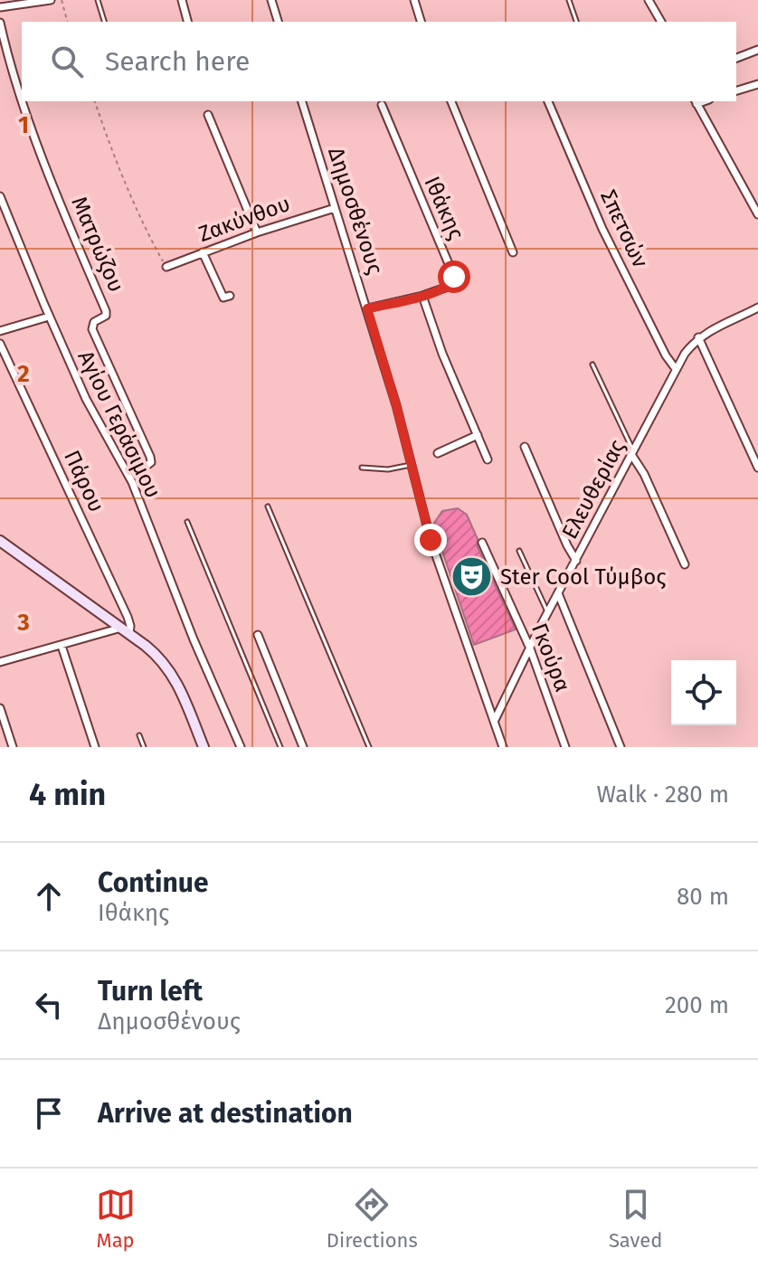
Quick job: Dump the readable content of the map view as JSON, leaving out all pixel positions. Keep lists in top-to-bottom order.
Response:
{
  "streets": {
    "street": [
      "Ιθάκης",
      "Δημοσθένους",
      "Ζακύνθου",
      "Σπετσών",
      "Ματρώζου",
      "Αγίου Γεράσιμου",
      "Πάρου",
      "Ελευθερίας",
      "Γκούρα"
    ]
  },
  "crossings": [
    ["Ιθάκης", "Δημοσθένους"],
    ["Δημοσθένους", "Ζακύνθου"],
    ["Δημοσθένους", "Ελευθερίας"],
    ["Σπετσών", "Ελευθερίας"],
    ["Ελευθερίας", "Γκούρα"]
  ],
  "places": {
    "theatre": ["Ster Cool Τύμβος"]
  },
  "page": {
    "search": "Search here",
    "heading": ["4 min", "Walk · 280 m"],
    "list": [
      ["Continue", "Ιθάκης", "80 m"],
      ["Turn left", "Δημοσθένους", "200 m"],
      "Arrive at destination"
    ],
    "nav": ["Map", "Directions", "Saved"]
  },
  "grid": {
    "rows": ["1", "2", "3"]
  }
}
